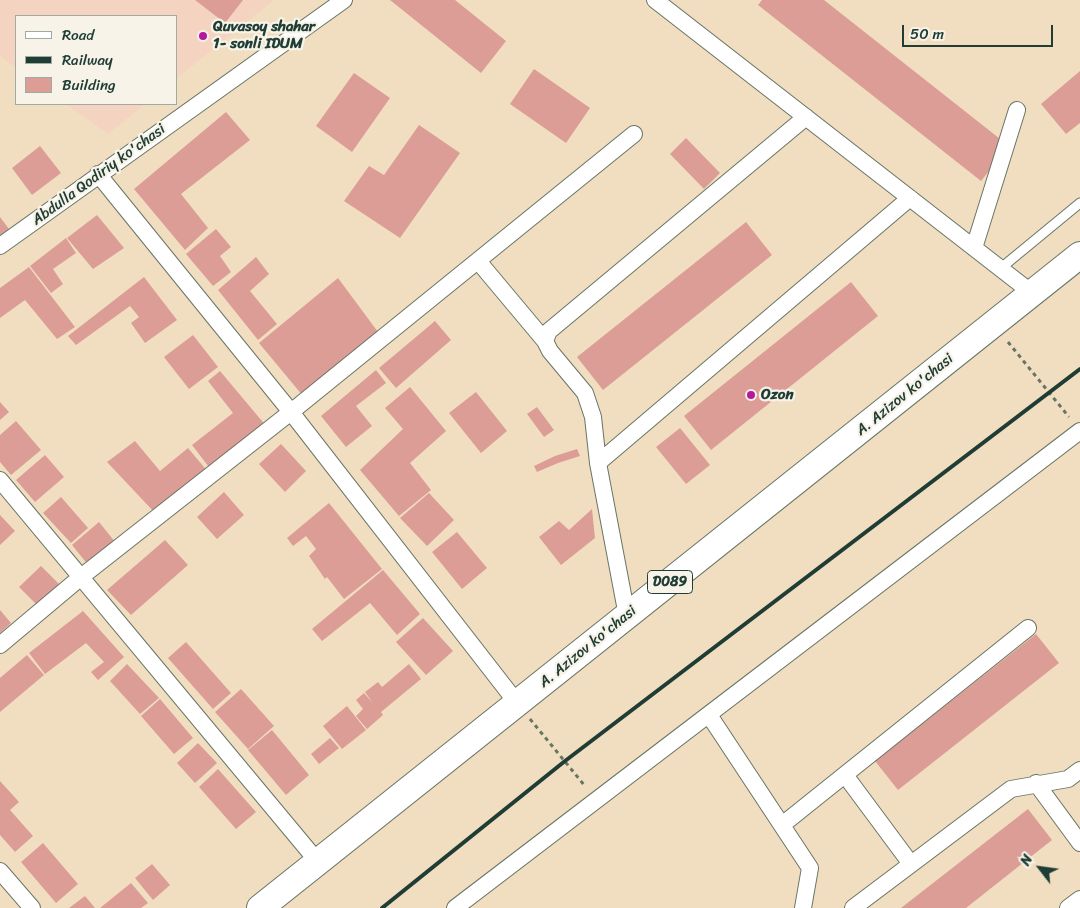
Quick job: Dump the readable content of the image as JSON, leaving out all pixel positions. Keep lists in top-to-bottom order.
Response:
{
  "streets": {
    "main road": ["A. Azizov ko'chasi", "D089"],
    "street": ["Abdulla Qodiriy ko'chasi"]
  },
  "places": ["Quvasoy shahar 1- sonli IDUM", "Ozon"],
  "legend": ["Road", "Railway", "Building"],
  "scale_bar": "50 m",
  "north": "top left"
}
